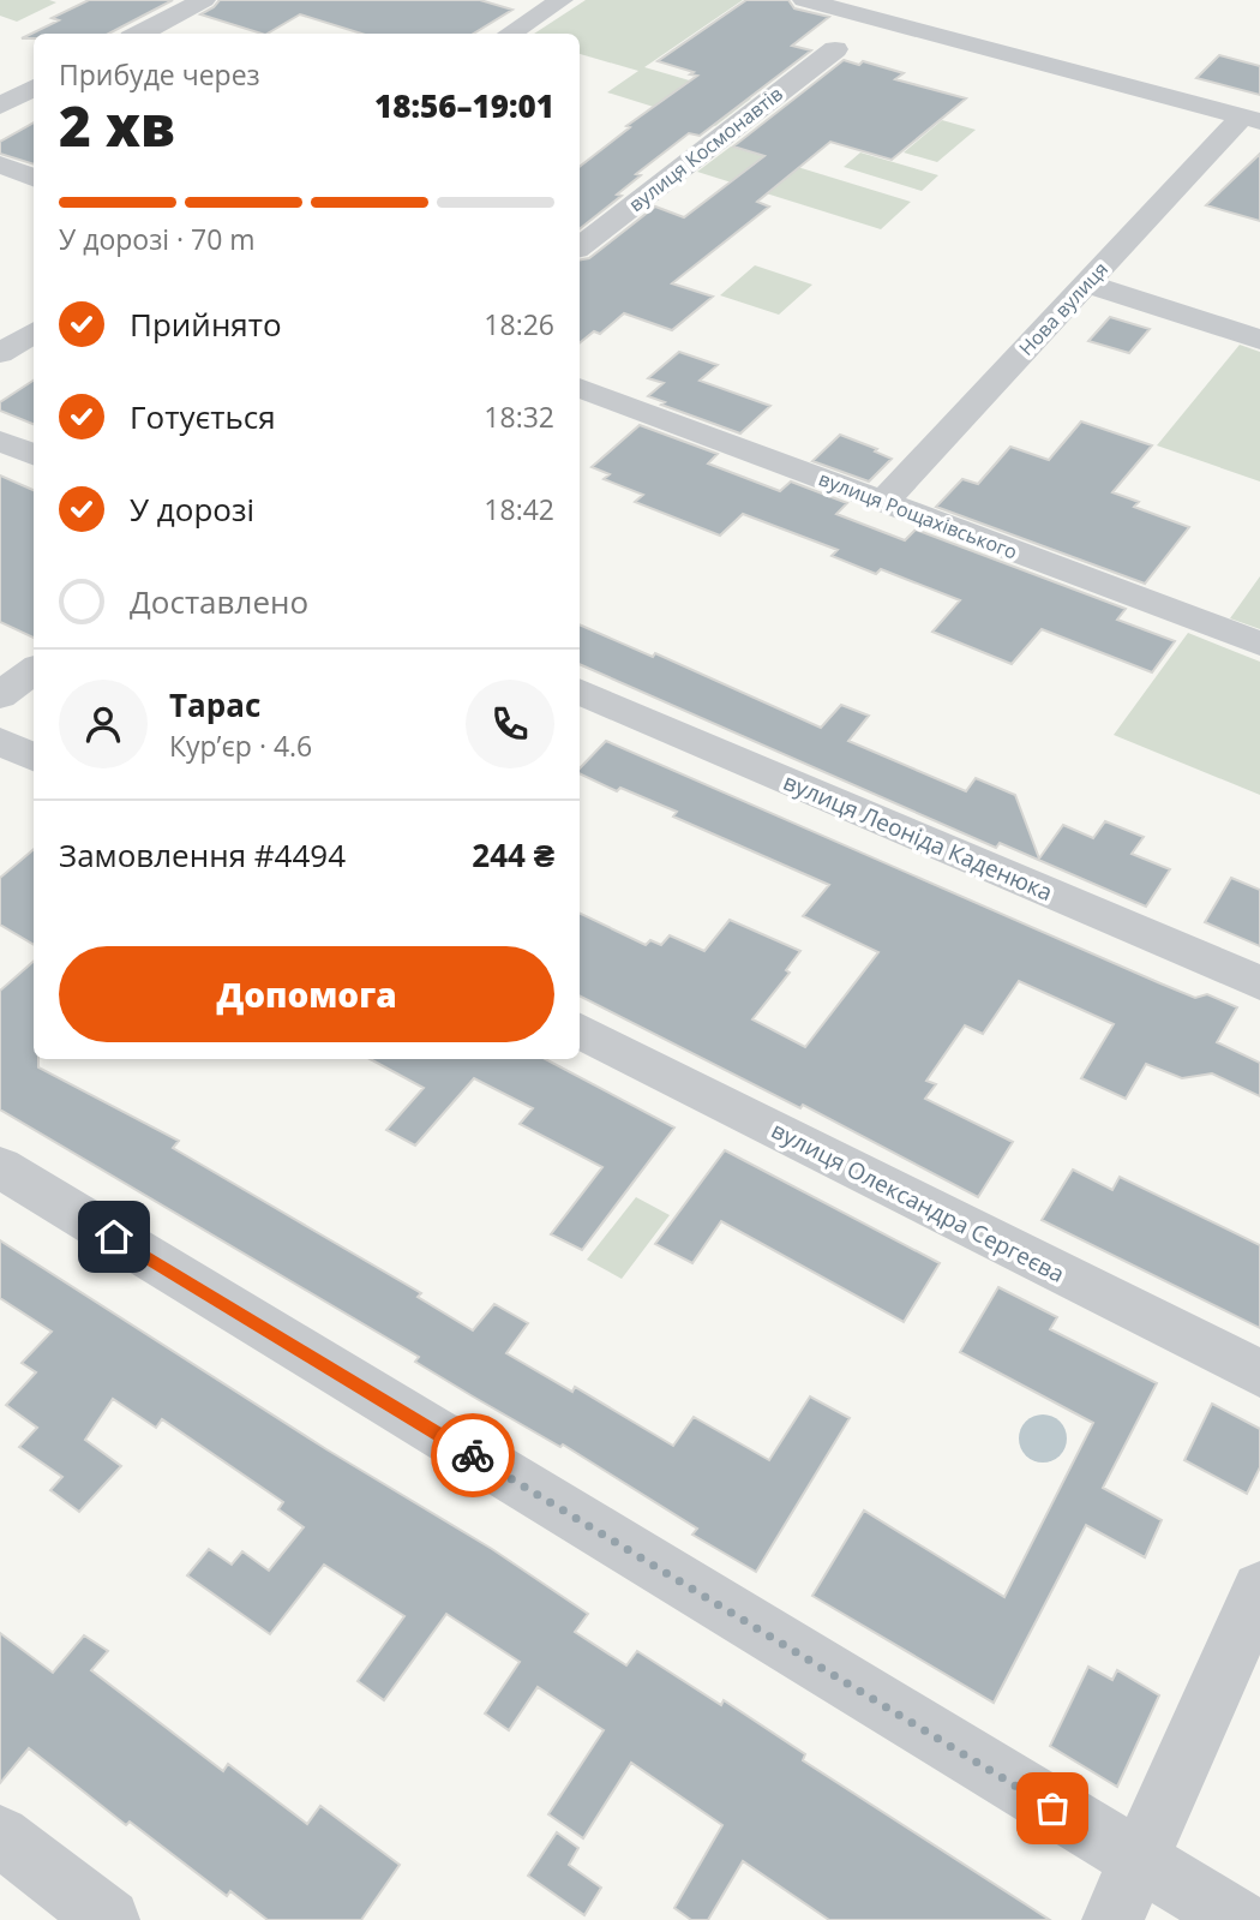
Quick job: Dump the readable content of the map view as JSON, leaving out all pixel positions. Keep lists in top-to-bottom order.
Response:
{
  "streets": {
    "street": [
      "вулиця Космонавтів",
      "Нова вулиця",
      "вулиця Рощахівського",
      "вулиця Леоніда Каденюка",
      "вулиця Олександра Сергеєва"
    ]
  },
  "crossings": [
    ["Нова вулиця", "вулиця Рощахівського"]
  ],
  "page": {
    "heading": ["2 хв", "Прибуде через", "18:56–19:01"],
    "panel": [
      "Тарас",
      "Кур’єр · 4.6",
      "Замовлення #4494",
      "244 ₴"
    ],
    "bar": "У дорозі · 70 m",
    "list": [
      ["Прийнято", "18:26"],
      ["Готується", "18:32"],
      ["У дорозі", "18:42"],
      "Доставлено"
    ],
    "buttons": "Допомога"
  }
}
